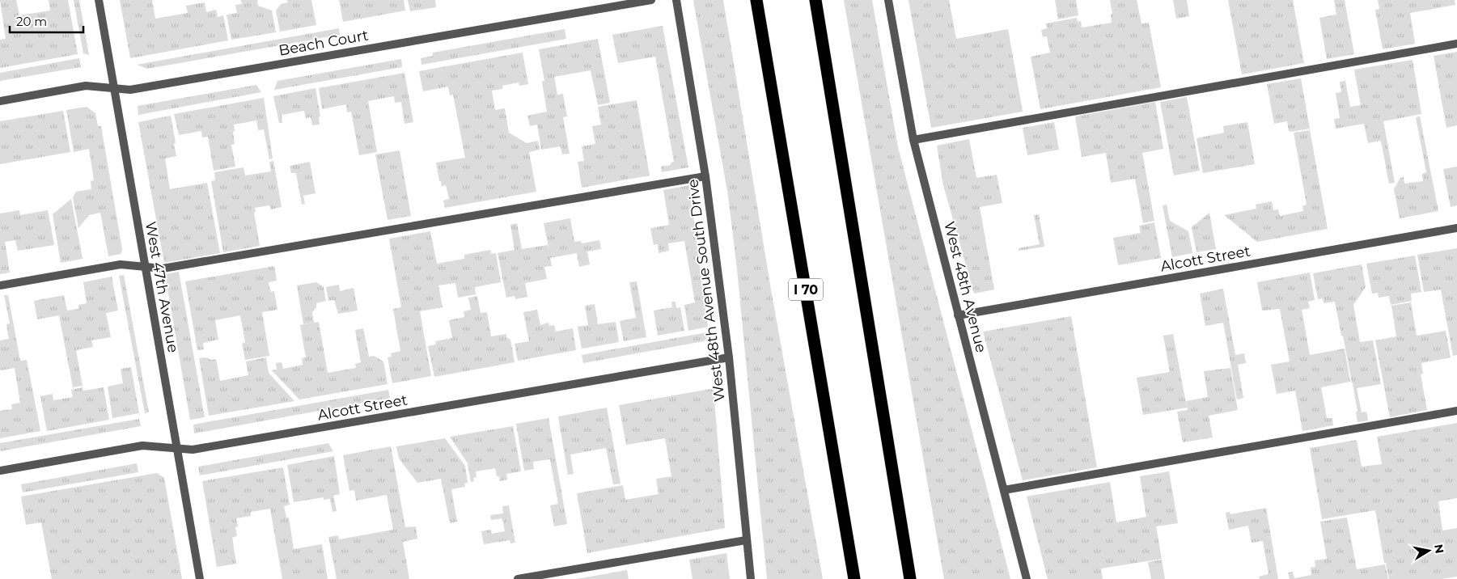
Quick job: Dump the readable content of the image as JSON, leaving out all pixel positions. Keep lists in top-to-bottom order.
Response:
{
  "streets": {
    "highway": ["I 70"],
    "street": [
      "Beach Court",
      "Alcott Street",
      "West 47th Avenue",
      "West 48th Avenue",
      "West 48th Avenue South Drive"
    ]
  },
  "crossings": [
    ["Beach Court", "West 47th Avenue"],
    ["Alcott Street", "West 47th Avenue"],
    ["Alcott Street", "West 48th Avenue"],
    ["Alcott Street", "West 48th Avenue South Drive"]
  ],
  "scale_bar": "20 m",
  "north": "right"
}
